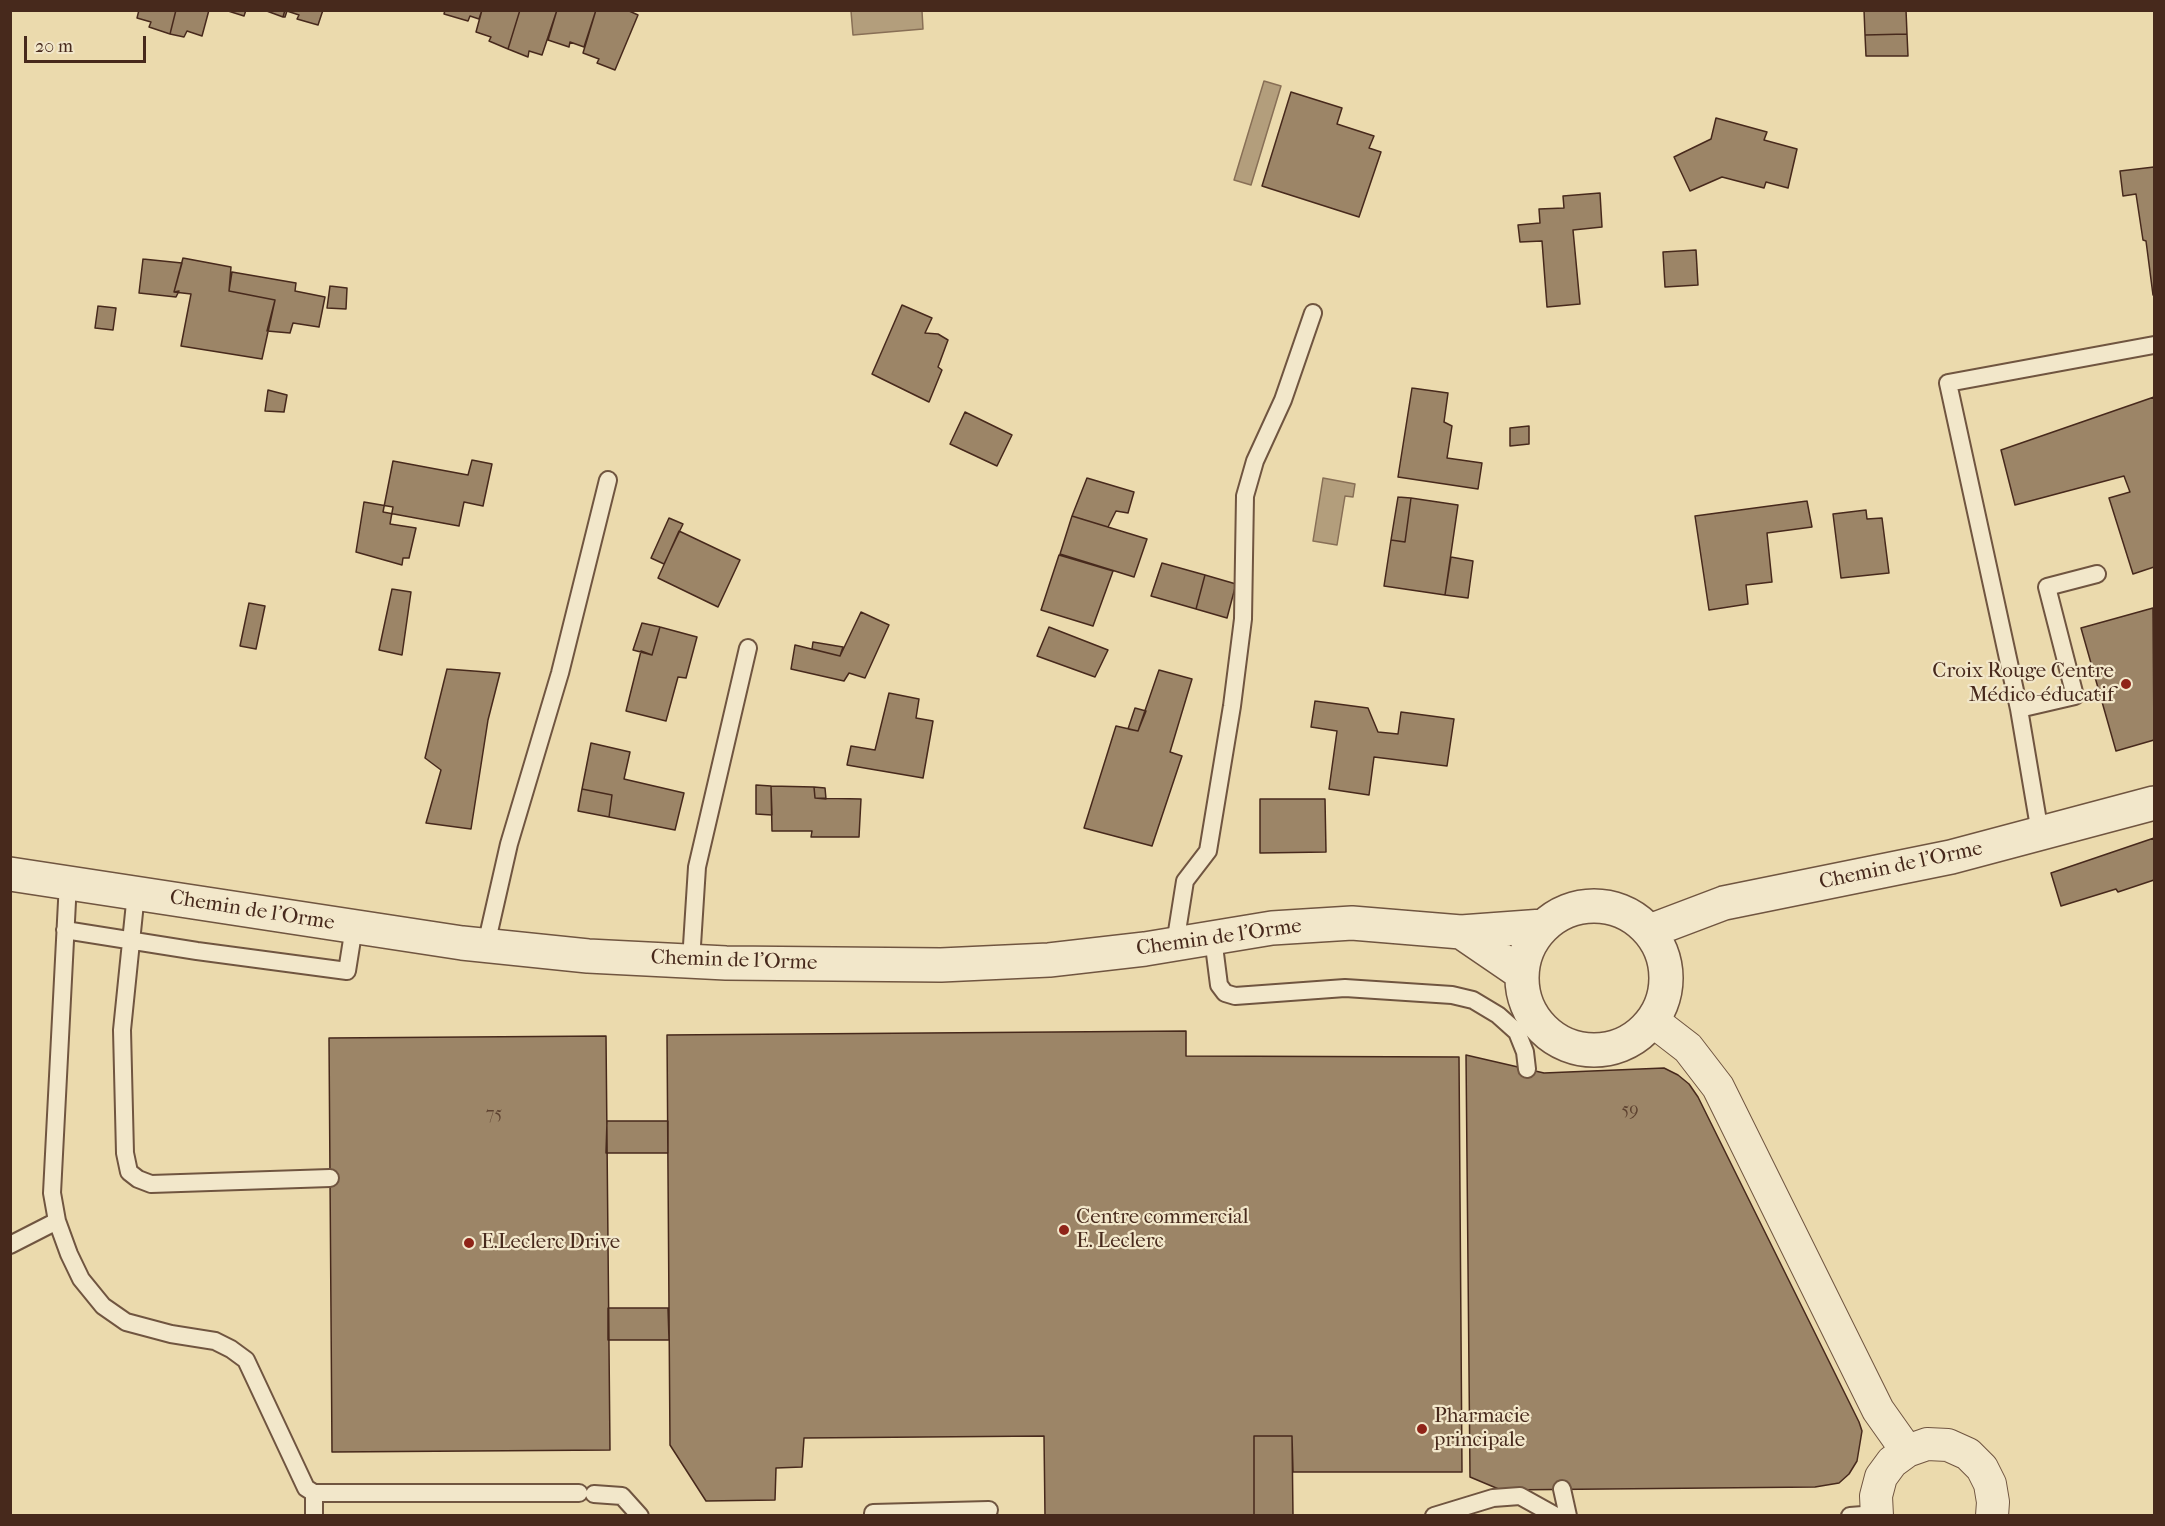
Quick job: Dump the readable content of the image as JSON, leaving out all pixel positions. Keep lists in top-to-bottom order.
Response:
{
  "streets": {
    "street": ["Chemin de l'Orme"]
  },
  "places": [
    "Croix Rouge Centre Médico-éducatif",
    "Centre commercial E. Leclerc",
    "E.Leclerc Drive",
    "Pharmacie principale"
  ],
  "house_numbers": ["59", "75"],
  "scale_bar": "20 m"
}
